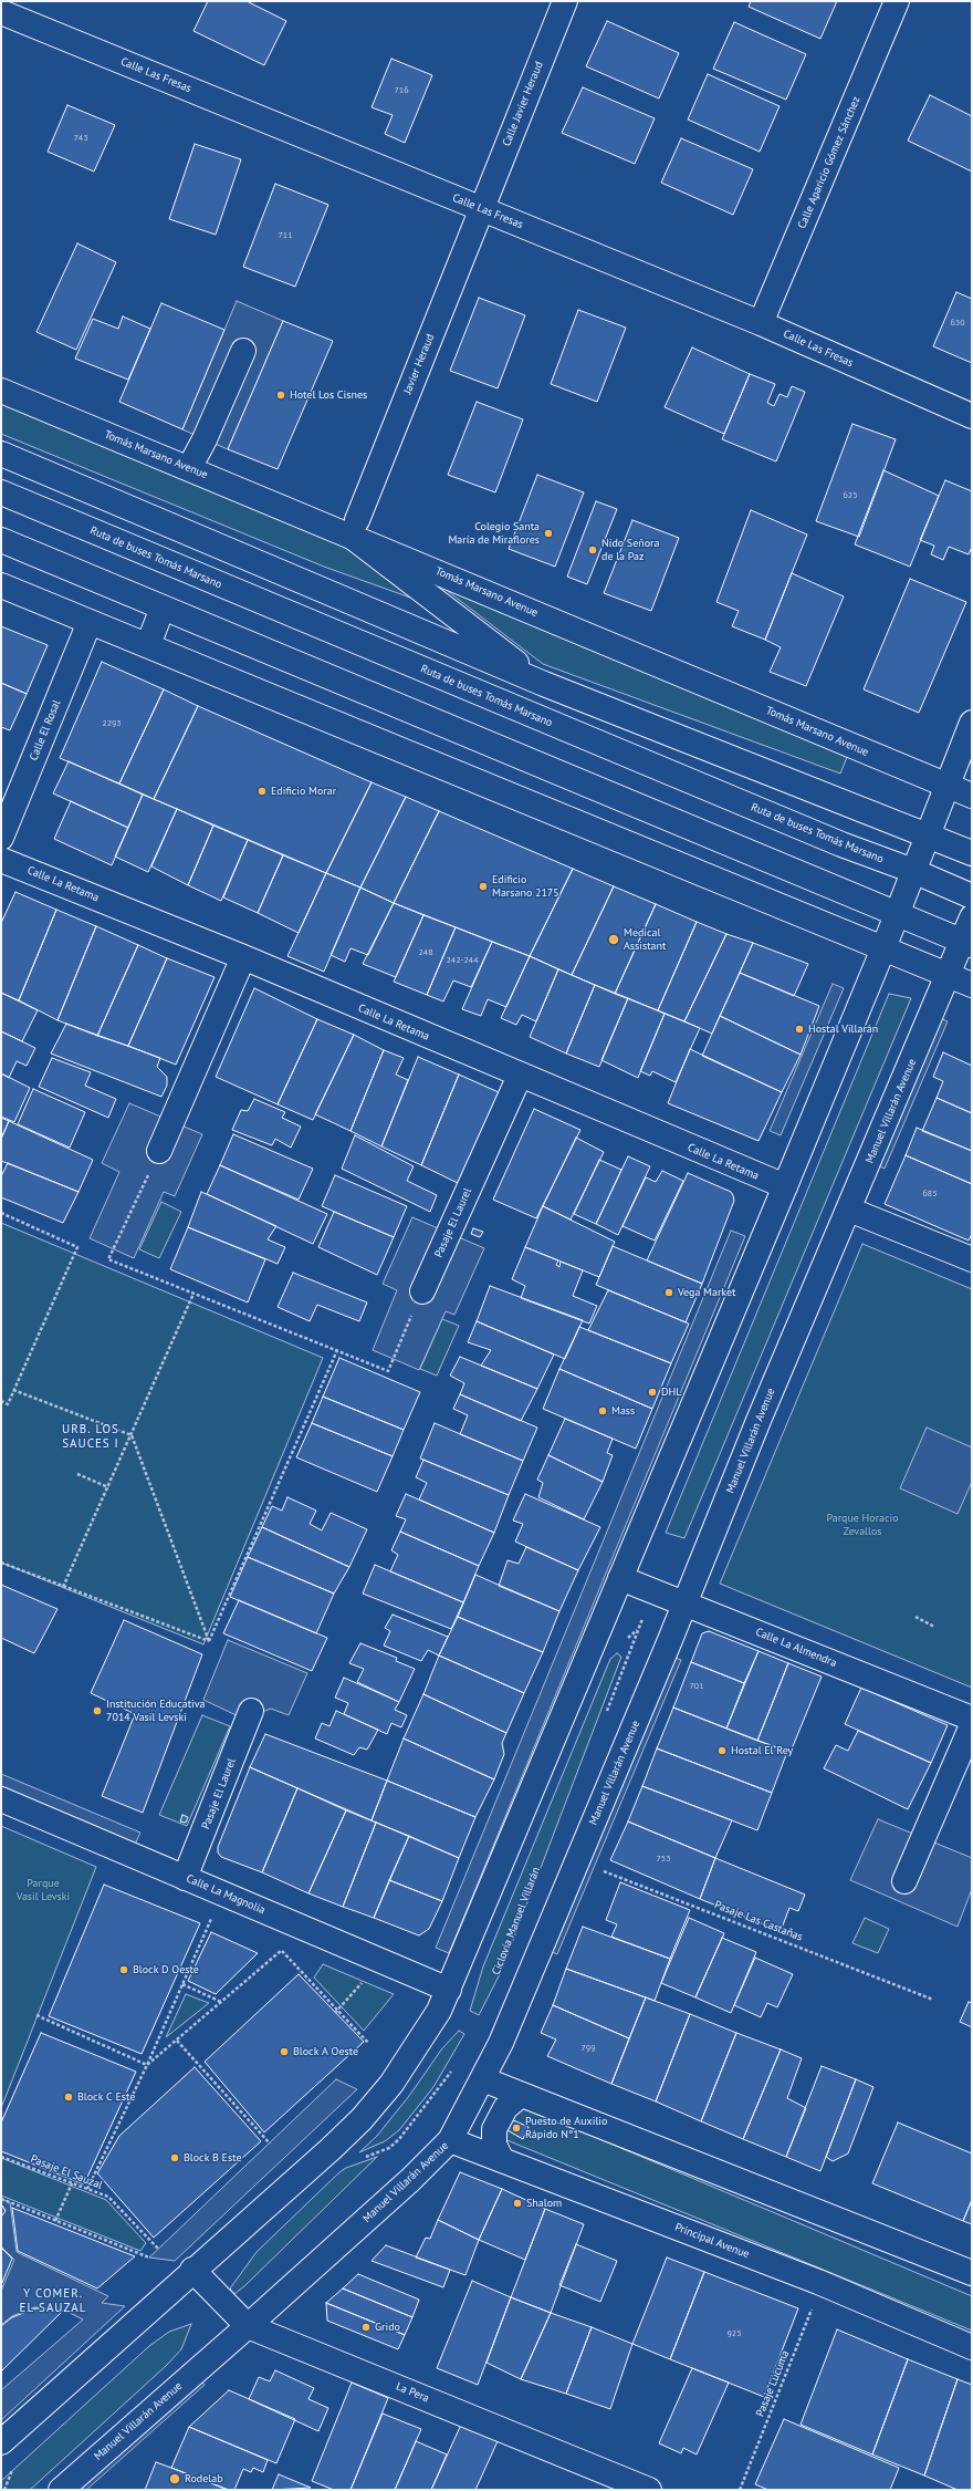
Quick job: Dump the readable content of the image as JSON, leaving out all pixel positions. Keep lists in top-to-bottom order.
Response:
{
  "streets": {
    "main road": [
      "Calle Las Fresas",
      "Calle Javier Heraud",
      "Calle Aparicio Gómez Sánchez",
      "Javier Heraud",
      "Tomás Marsano Avenue",
      "Ruta de buses Tomás Marsano",
      "Calle El Rosal",
      "Calle La Retama",
      "Manuel Villarán Avenue",
      "Pasaje El Laurel",
      "Calle La Almendra",
      "Calle La Magnolia",
      "Principal Avenue",
      "La Pera"
    ],
    "path": ["Pasaje Las Castañas", "Pasaje El Sauzal", "Pasaje Lúcuma"]
  },
  "crossings": [
    ["Calle Las Fresas", "Calle Javier Heraud"],
    ["Calle Las Fresas", "Calle Aparicio Gómez Sánchez"],
    ["Calle Las Fresas", "Javier Heraud"],
    ["Calle Javier Heraud", "Javier Heraud"],
    ["Javier Heraud", "Tomás Marsano Avenue"],
    ["Calle La Retama", "Pasaje El Laurel"],
    ["Manuel Villarán Avenue", "Calle La Almendra"],
    ["Manuel Villarán Avenue", "Pasaje Las Castañas"],
    ["Manuel Villarán Avenue", "Principal Avenue"],
    ["Manuel Villarán Avenue", "La Pera"],
    ["Pasaje El Laurel", "Calle La Magnolia"],
    ["Principal Avenue", "Pasaje Lúcuma"]
  ],
  "districts": ["URB. LOS SAUCES I", "Y COMER. EL SAUZAL"],
  "parks": ["Parque Horacio Zevallos", "Parque Vasil Levski"],
  "places": [
    "Hotel Los Cisnes",
    "Colegio Santa María de Miraflores",
    "Nido Señora de la Paz",
    "Edificio Morar",
    "Edificio Marsano 2175",
    "Medical Assistant",
    "Hostal Villarán",
    "Vega Market",
    "DHL",
    "Mass",
    "Institución Educativa 7014 Vasil Levski",
    "Hostal El Rey",
    "Block D Oeste",
    "Block A Oeste",
    "Block C Este",
    "Puesto de Auxilio Rápido N°1",
    "Block B Este",
    "Shalom",
    "Grido",
    "Rodelab"
  ],
  "house_numbers": [
    "716",
    "743",
    "711",
    "630",
    "625",
    "2293",
    "248",
    "242-244",
    "685",
    "701",
    "753",
    "799",
    "925"
  ]
}
